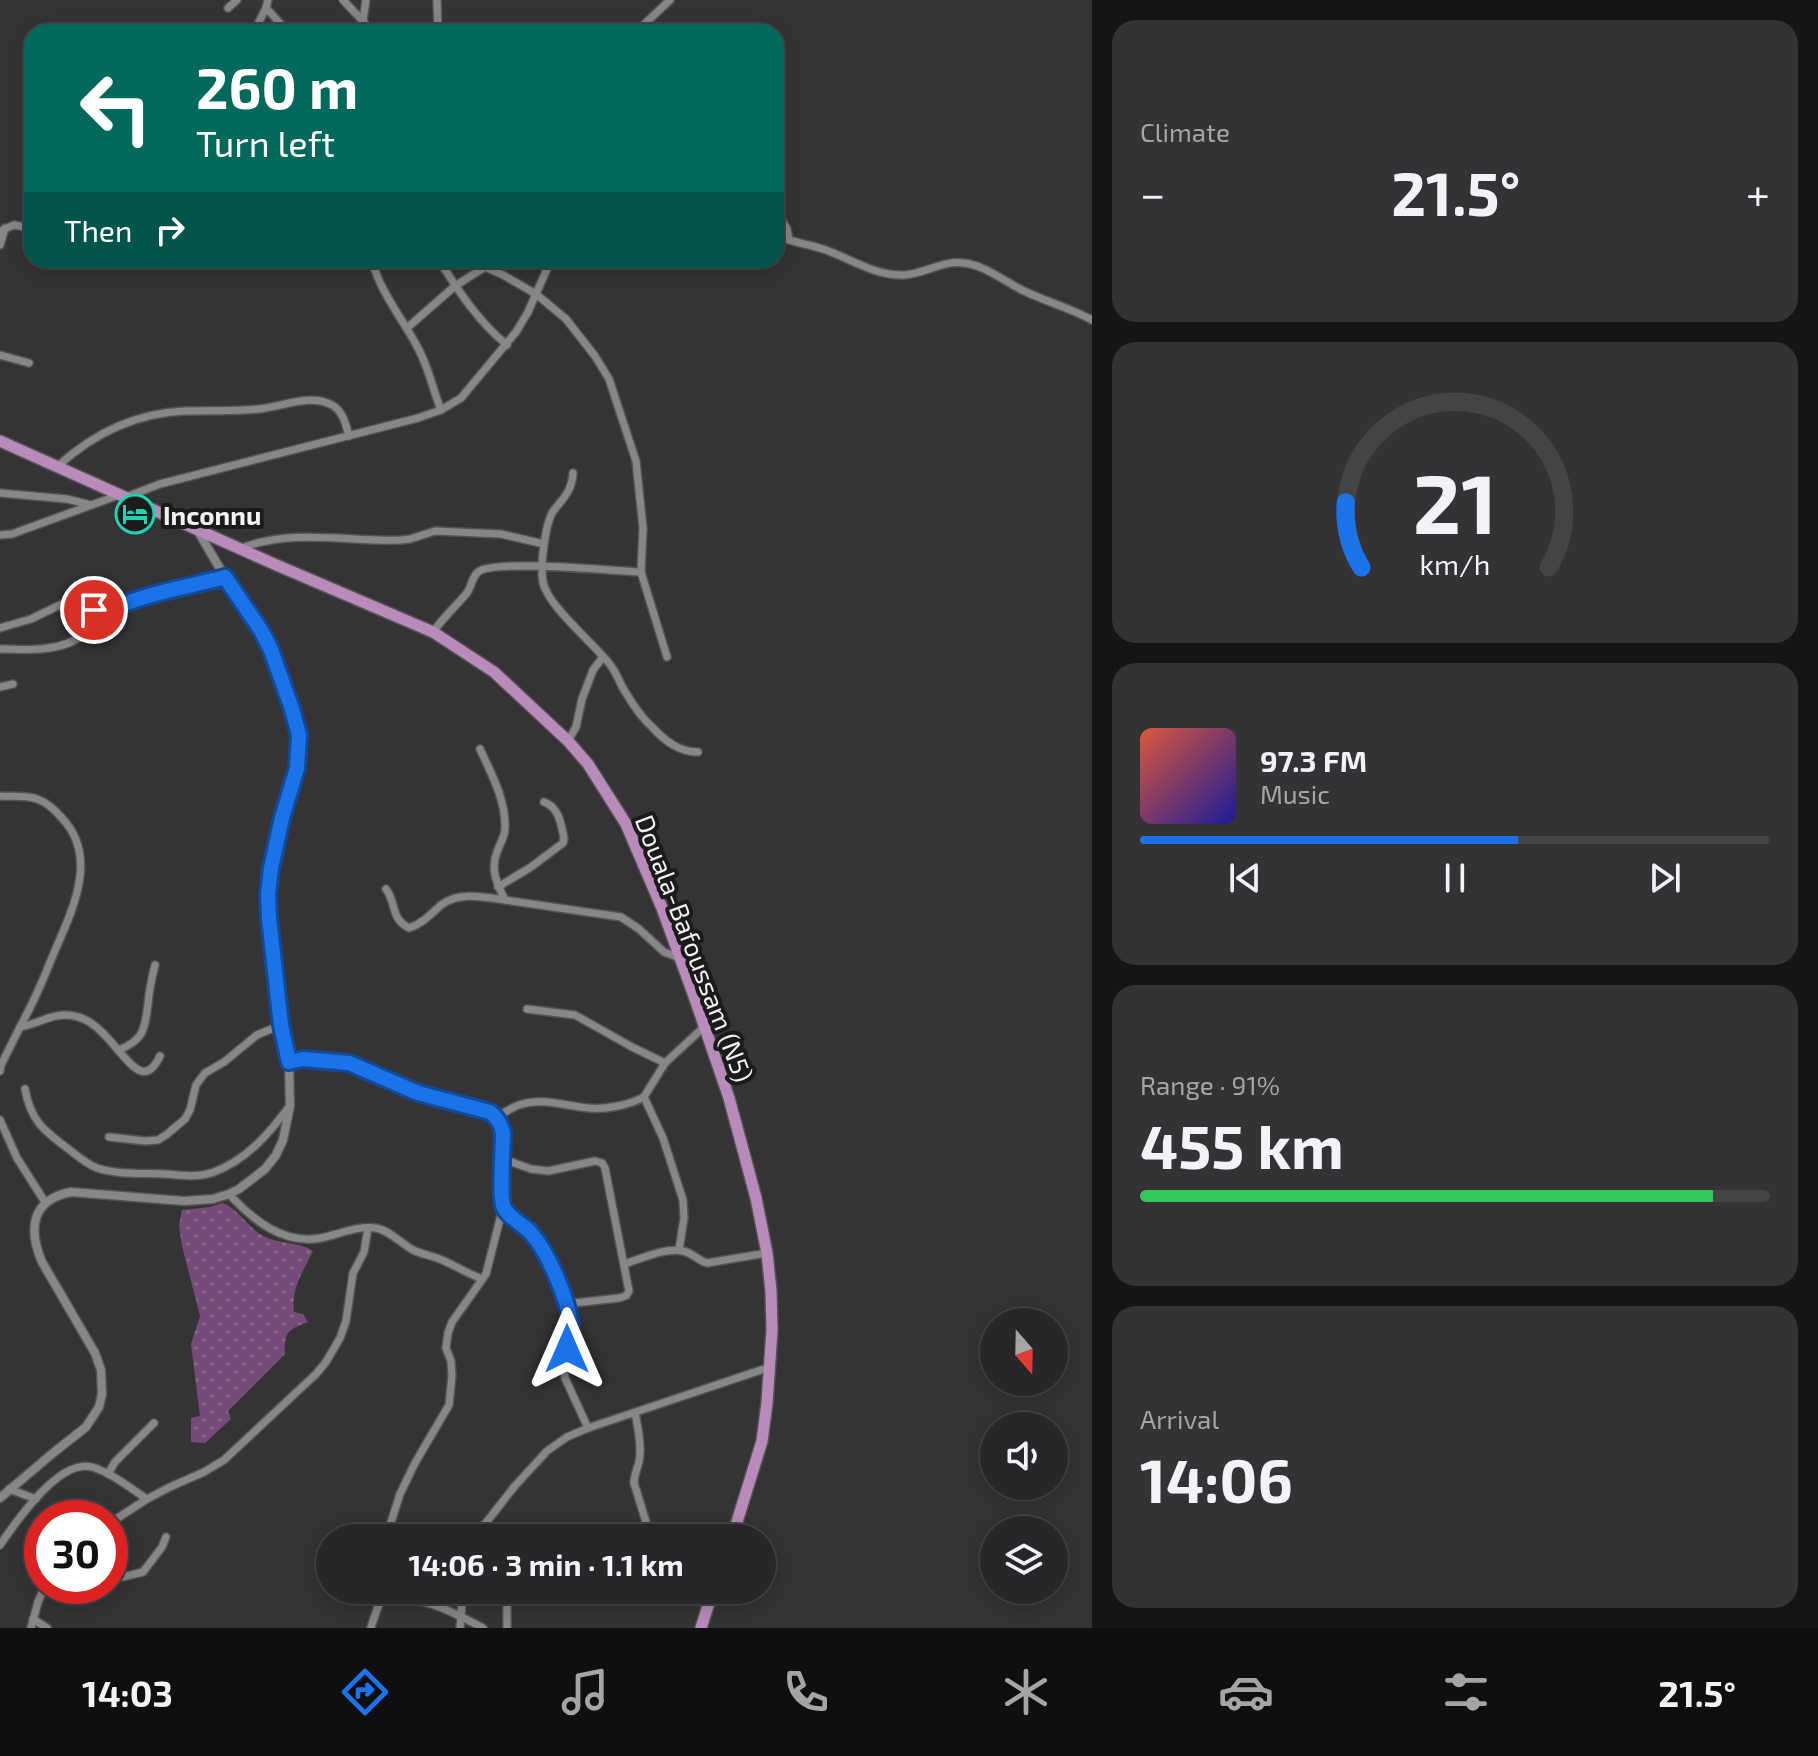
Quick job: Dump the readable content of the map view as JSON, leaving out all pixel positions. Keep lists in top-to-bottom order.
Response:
{
  "streets": {
    "highway": ["Douala-Bafoussam (N5)"]
  },
  "places": {
    "hotel": ["Inconnu"]
  },
  "north": "bottom",
  "page": {
    "tile": [
      "Climate",
      ["Range · 91%", "455 km"],
      ["Arrival", "14:06"]
    ],
    "turn": ["260 m", "Turn left"],
    "heat": ["−", "21.5°", "+"],
    "then": "Then",
    "song": ["97.3 FM", "Music"],
    "limit": "30",
    "trip": "14:06 · 3 min · 1.1 km",
    "tabs": ["14:03", "21.5°"],
    "gauge": ["21", "km/h"]
  }
}
